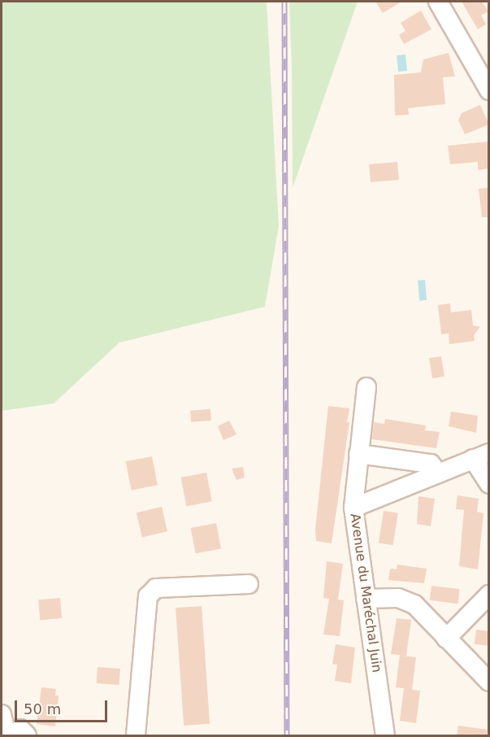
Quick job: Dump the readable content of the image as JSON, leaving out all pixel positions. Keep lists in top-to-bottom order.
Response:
{
  "streets": {
    "street": ["Avenue du Maréchal Juin"]
  },
  "scale_bar": "50 m"
}
